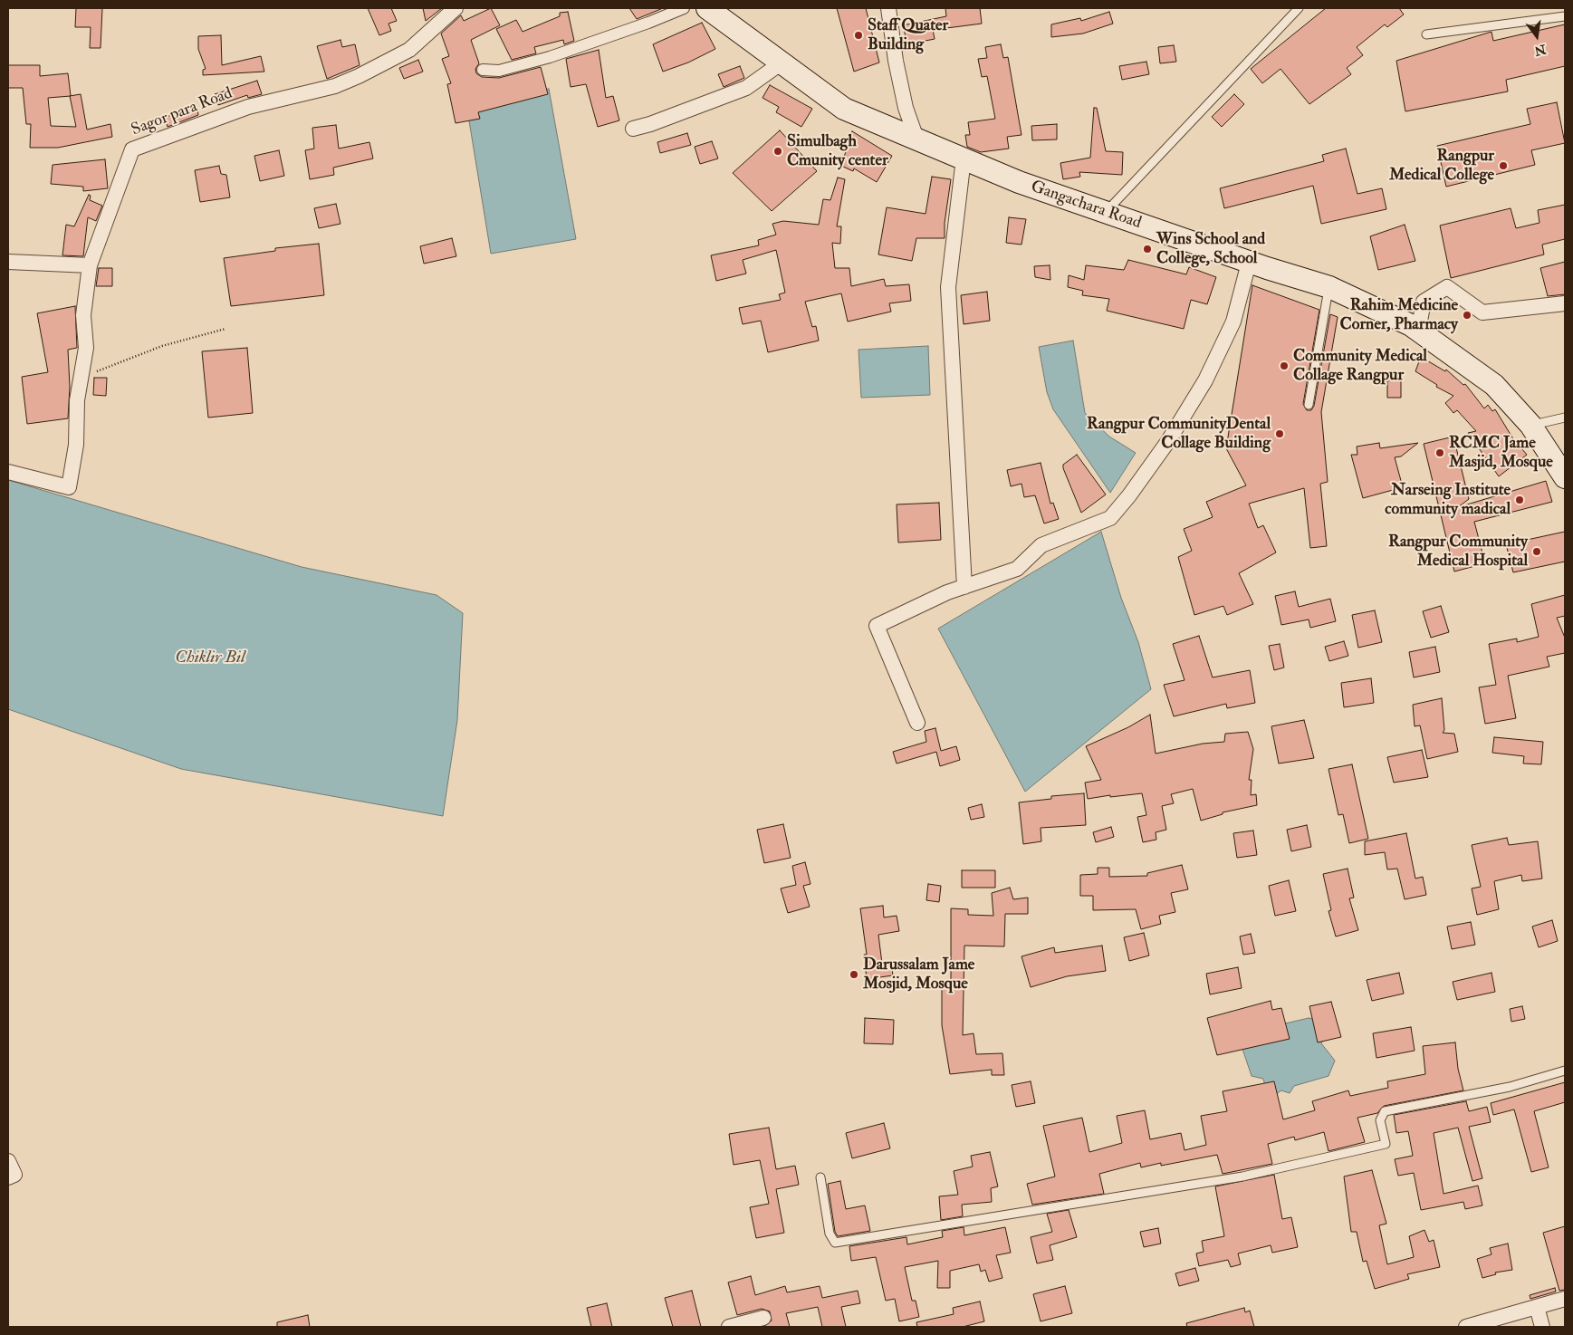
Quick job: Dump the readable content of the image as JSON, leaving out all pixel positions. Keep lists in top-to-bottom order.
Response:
{
  "streets": {
    "main road": ["Gangachara Road"],
    "street": ["Sagor para Road"]
  },
  "water": ["Chiklir Bil"],
  "places": [
    "Staff Quater Building",
    "Simulbagh Cmunity center",
    "Rangpur Medical College",
    "Wins School and College, School",
    "Rahim Medicine Corner, Pharmacy",
    "Community Medical Collage Rangpur",
    "Rangpur CommunityDental Collage Building",
    "RCMC Jame Masjid, Mosque",
    "Narseing Institute community madical",
    "Rangpur Community Medical Hospital",
    "Darussalam Jame Mosjid, Mosque"
  ],
  "north": "bottom"
}
